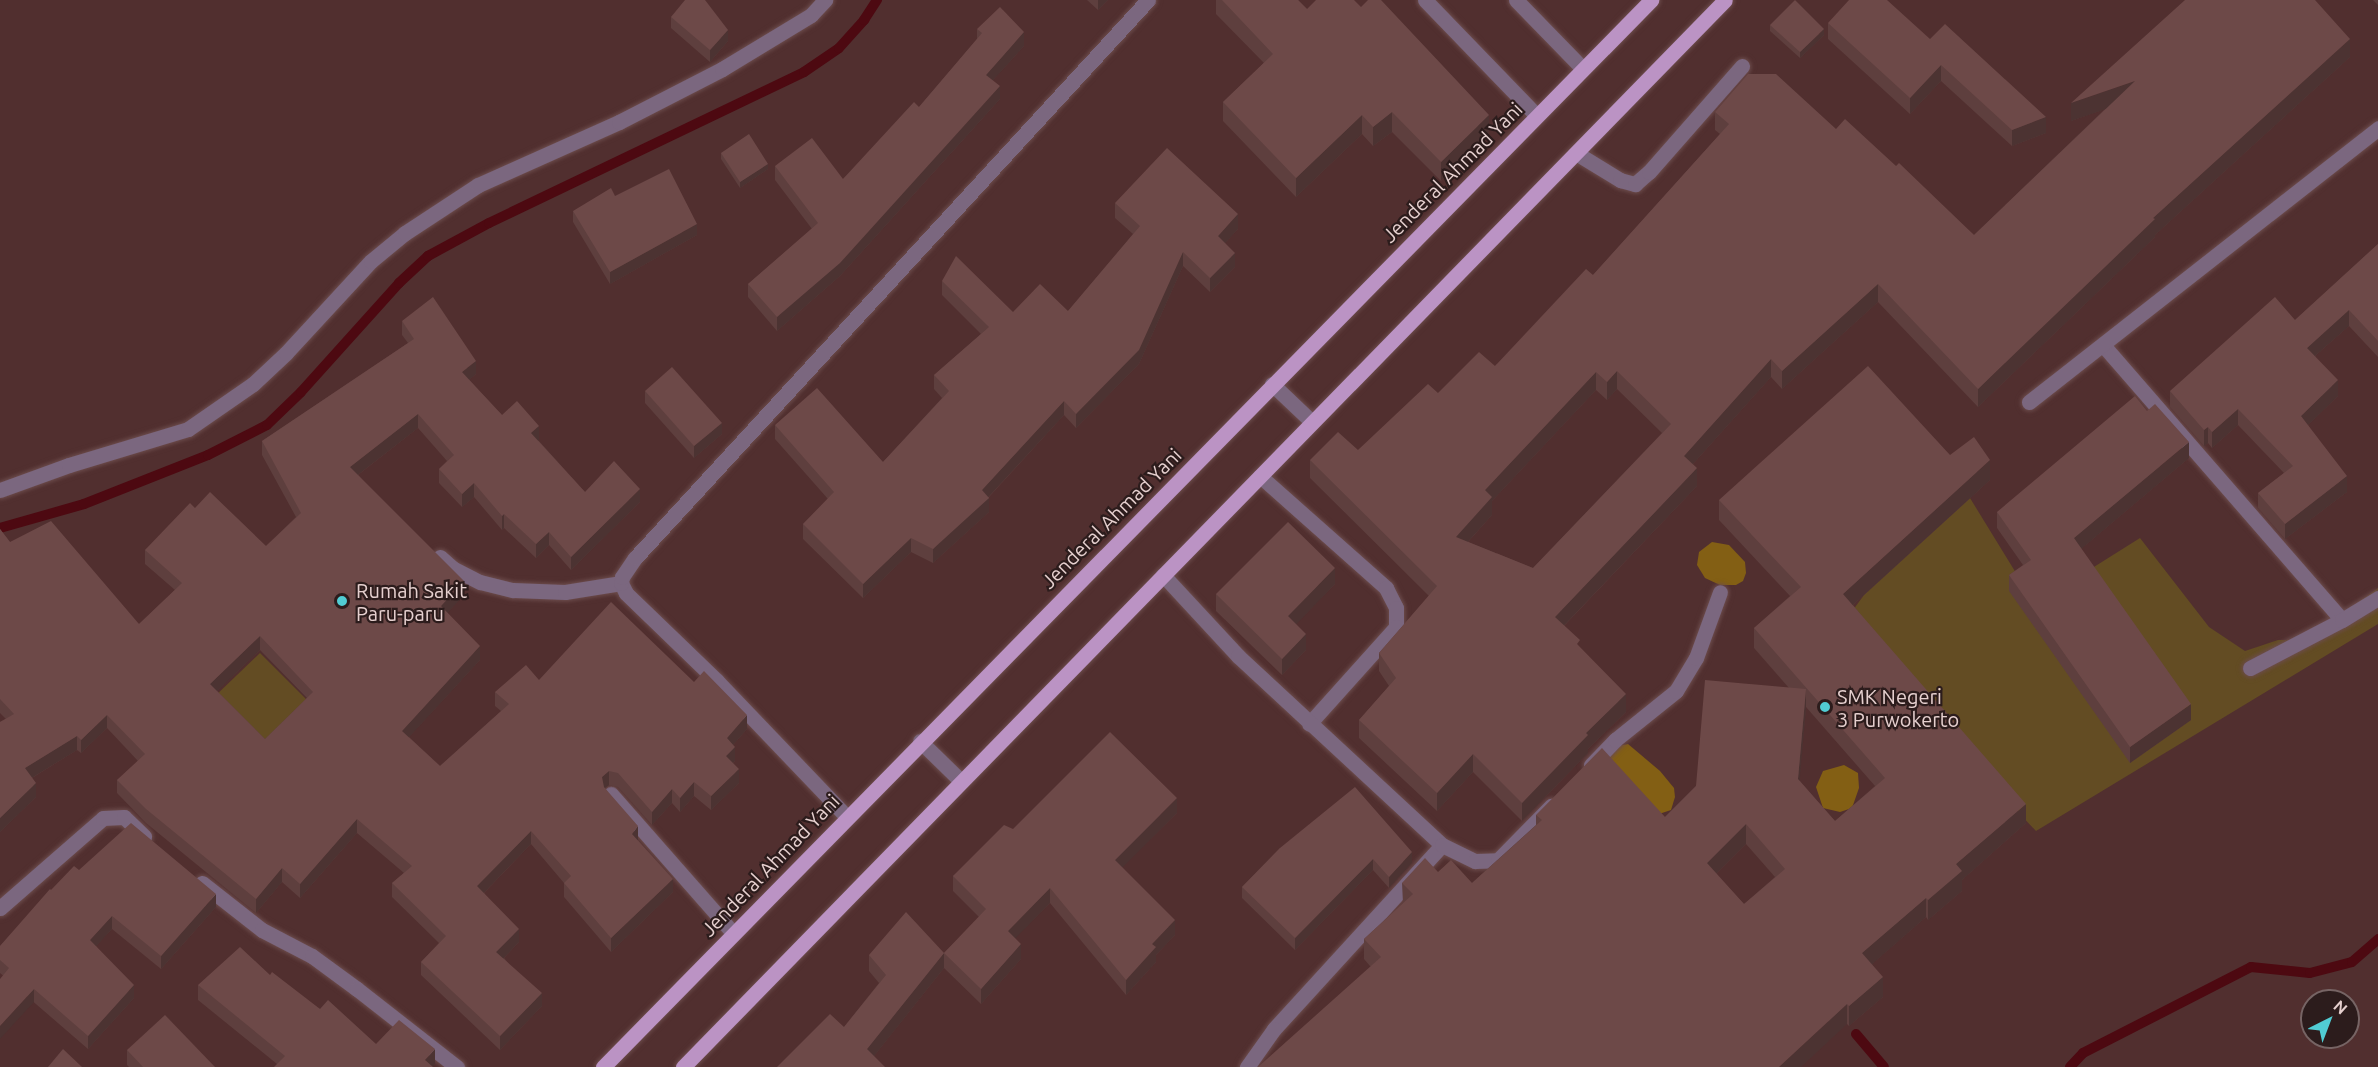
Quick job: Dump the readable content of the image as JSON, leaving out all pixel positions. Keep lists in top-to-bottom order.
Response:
{
  "streets": {
    "main road": ["Jenderal Ahmad Yani"]
  },
  "places": ["Rumah Sakit Paru-paru", "SMK Negeri 3 Purwokerto"],
  "north": "top right"
}
